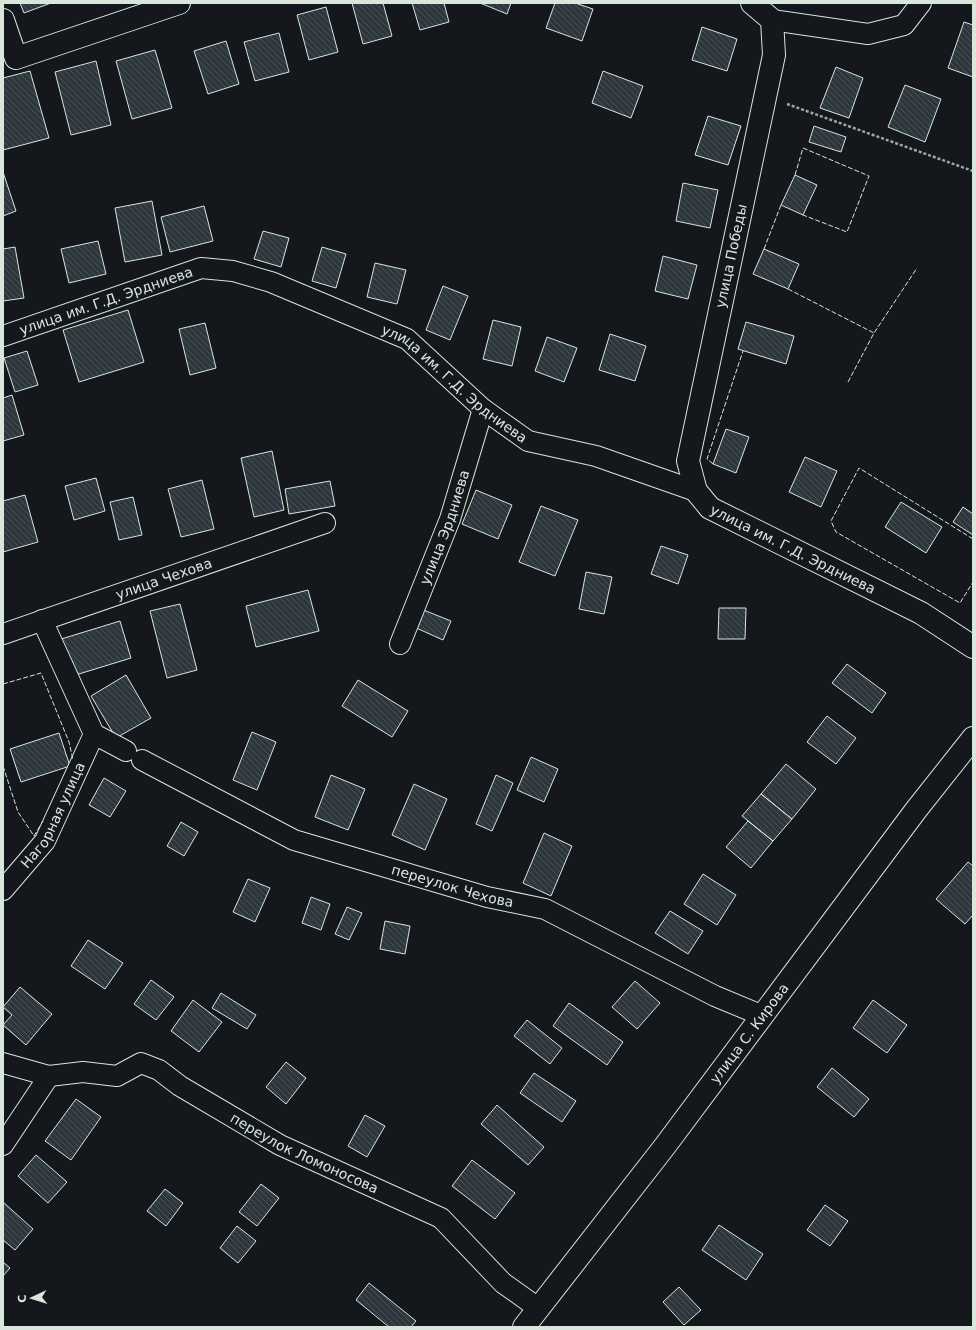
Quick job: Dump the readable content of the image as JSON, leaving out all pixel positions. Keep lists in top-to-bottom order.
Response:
{
  "streets": {
    "street": [
      "улица Победы",
      "улица им. Г.Д. Эрдниева",
      "улица Эрдниева",
      "улица Чехова",
      "Нагорная улица",
      "переулок Чехова",
      "улица С. Кирова",
      "переулок Ломоносова"
    ]
  },
  "crossings": [
    ["улица Победы", "улица им. Г.Д. Эрдниева"],
    ["улица им. Г.Д. Эрдниева", "улица Эрдниева"],
    ["Нагорная улица", "переулок Чехова"],
    ["переулок Чехова", "улица С. Кирова"],
    ["улица С. Кирова", "переулок Ломоносова"]
  ],
  "north": "left"
}
